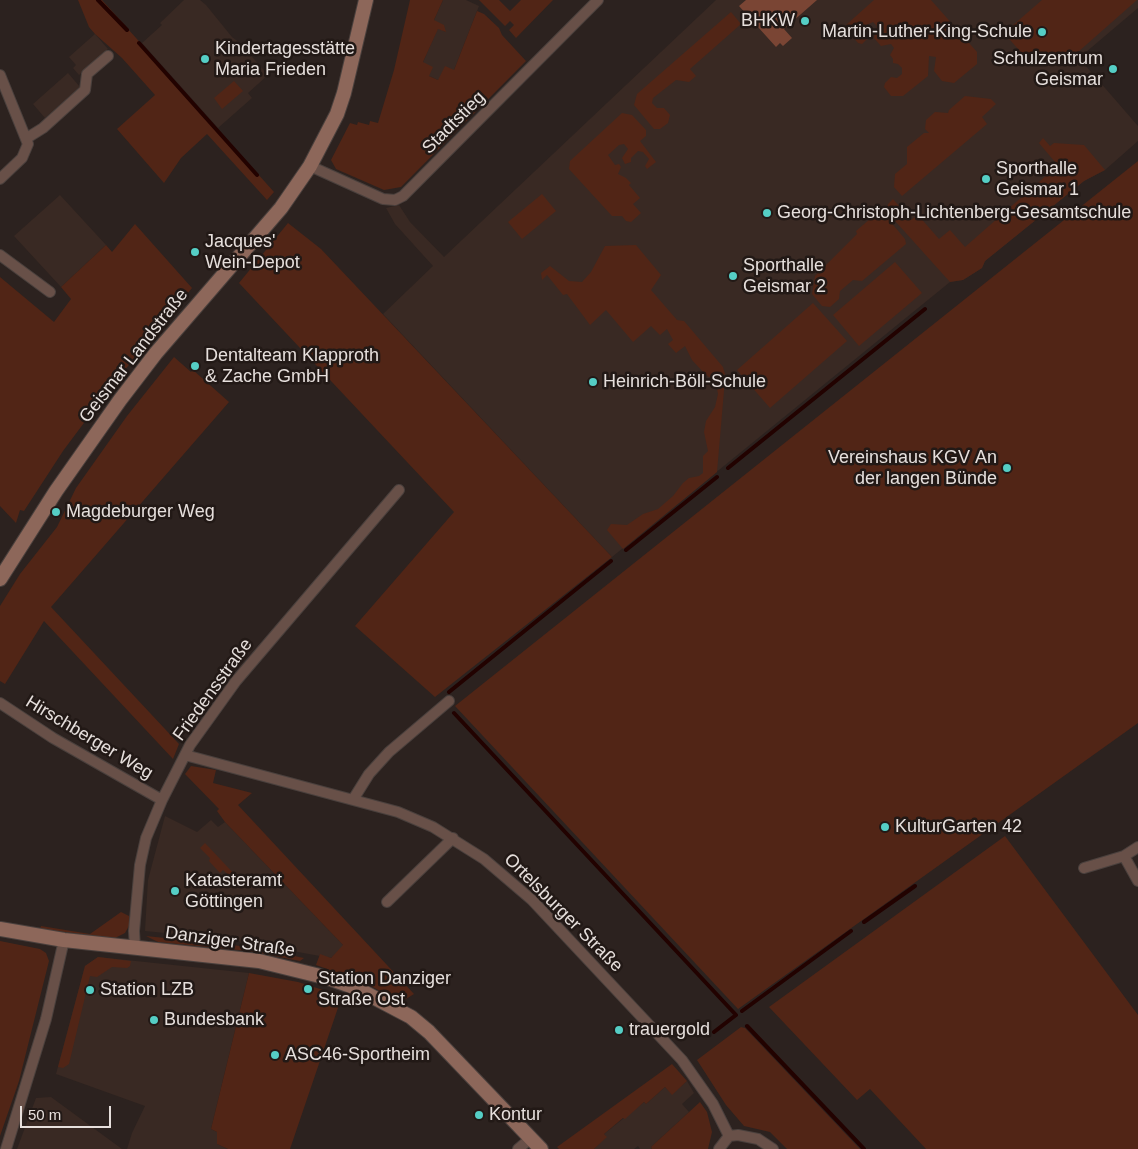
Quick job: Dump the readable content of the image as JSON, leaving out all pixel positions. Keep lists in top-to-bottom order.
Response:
{
  "streets": {
    "main road": ["Geismar Landstraße", "Danziger Straße"],
    "street": [
      "Stadtstieg",
      "Friedensstraße",
      "Hirschberger Weg",
      "Ortelsburger Straße"
    ]
  },
  "crossings": [
    ["Stadtstieg", "Geismar Landstraße"],
    ["Friedensstraße", "Hirschberger Weg"],
    ["Friedensstraße", "Ortelsburger Straße"],
    ["Friedensstraße", "Danziger Straße"]
  ],
  "places": [
    "BHKW",
    "Martin-Luther-King-Schule",
    "Kindertagesstätte Maria Frieden",
    "Schulzentrum Geismar",
    "Sporthalle Geismar 1",
    "Georg-Christoph-Lichtenberg-Gesamtschule",
    "Jacques' Wein-Depot",
    "Sporthalle Geismar 2",
    "Dentalteam Klapproth & Zache GmbH",
    "Heinrich-Böll-Schule",
    "Vereinshaus KGV An der langen Bünde",
    "Magdeburger Weg",
    "KulturGarten 42",
    "Katasteramt Göttingen",
    "Station Danziger Straße Ost",
    "Station LZB",
    "Bundesbank",
    "trauergold",
    "ASC46-Sportheim",
    "Kontur"
  ],
  "scale_bar": "50 m"
}
